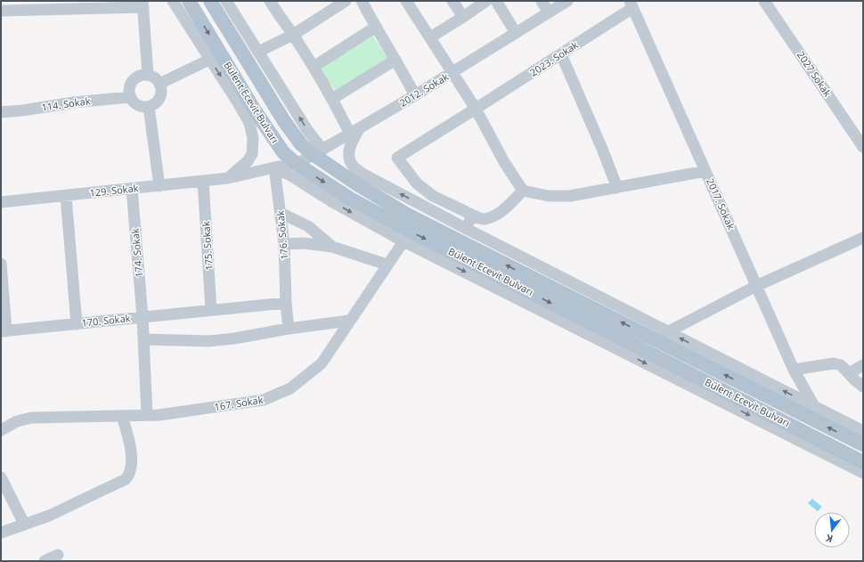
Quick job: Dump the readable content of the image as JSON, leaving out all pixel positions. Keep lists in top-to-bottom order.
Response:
{
  "streets": {
    "main road": ["Bülent Ecevit Bulvarı"],
    "street": [
      "2023. Sokak",
      "2027 Sokak",
      "2012. Sokak",
      "114. Sokak",
      "129. Sokak",
      "2017. Sokak",
      "176. Sokak",
      "175. Sokak",
      "174. Sokak",
      "170. Sokak",
      "167. Sokak"
    ]
  },
  "crossings": [
    ["2023. Sokak", "2017. Sokak"],
    ["2012. Sokak", "Bülent Ecevit Bulvarı"],
    ["2012. Sokak", "129. Sokak"],
    ["2012. Sokak", "176. Sokak"],
    ["129. Sokak", "175. Sokak"],
    ["129. Sokak", "174. Sokak"],
    ["176. Sokak", "170. Sokak"],
    ["175. Sokak", "170. Sokak"],
    ["174. Sokak", "170. Sokak"],
    ["174. Sokak", "167. Sokak"]
  ],
  "north": "bottom"
}
